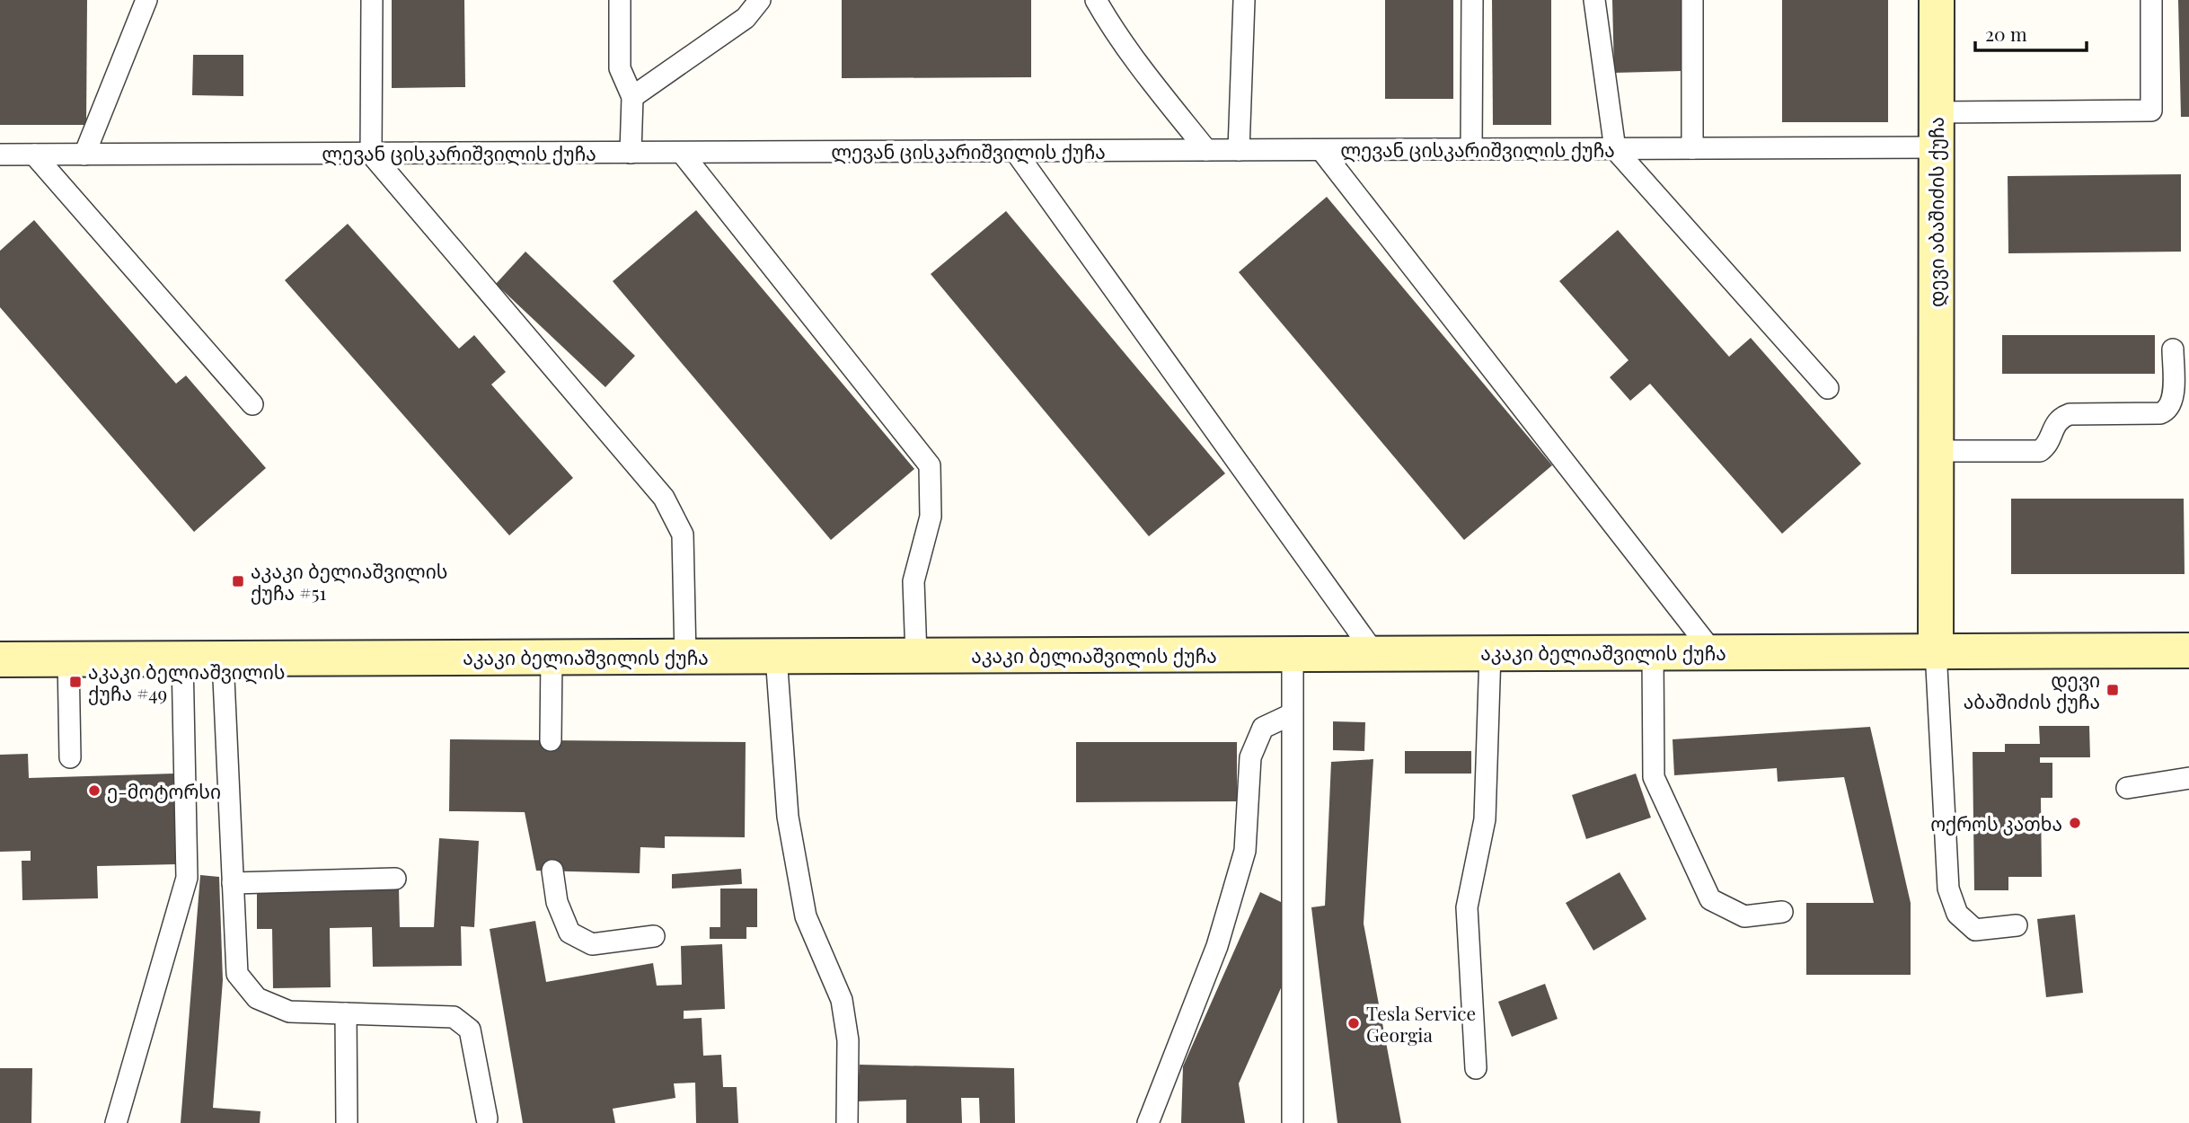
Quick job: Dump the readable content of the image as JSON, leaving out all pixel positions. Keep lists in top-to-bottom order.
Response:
{
  "streets": {
    "main road": ["დევი აბაშიძის ქუჩა", "აკაკი ბელიაშვილის ქუჩა"],
    "lane": ["ლევან ცისკარიშვილის ქუჩა"]
  },
  "crossings": [
    ["ლევან ცისკარიშვილის ქუჩა", "დევი აბაშიძის ქუჩა"],
    ["დევი აბაშიძის ქუჩა", "აკაკი ბელიაშვილის ქუჩა"]
  ],
  "places": {
    "transit": ["აკაკი ბელიაშვილის ქუჩა #51", "აკაკი ბელიაშვილის ქუჩა #49", "დევი აბაშიძის ქუჩა"],
    "other": ["ე-მოტორსი", "ოქროს კათხა", "Tesla Service Georgia"]
  },
  "scale_bar": "20 m"
}
